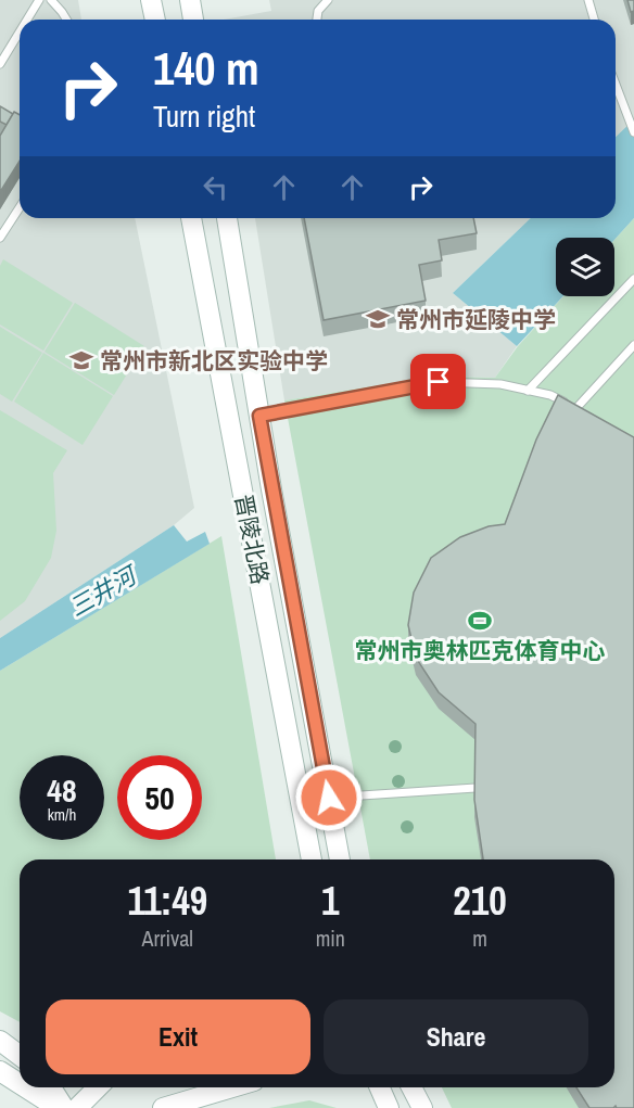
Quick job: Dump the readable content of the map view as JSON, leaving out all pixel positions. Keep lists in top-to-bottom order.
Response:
{
  "streets": {
    "main road": ["晋陵北路"]
  },
  "water": ["三井河"],
  "places": {
    "school or university": ["常州市延陵中学", "常州市新北区实验中学"],
    "sports": ["常州市奥林匹克体育中心"]
  },
  "page": {
    "turn": ["140 m", "Turn right"],
    "speed": "48 km/h",
    "limit": "50",
    "eta": [
      "11:49",
      "Arrival",
      "1",
      "min",
      "210",
      "m"
    ],
    "buttons": ["Exit", "Share"]
  }
}
